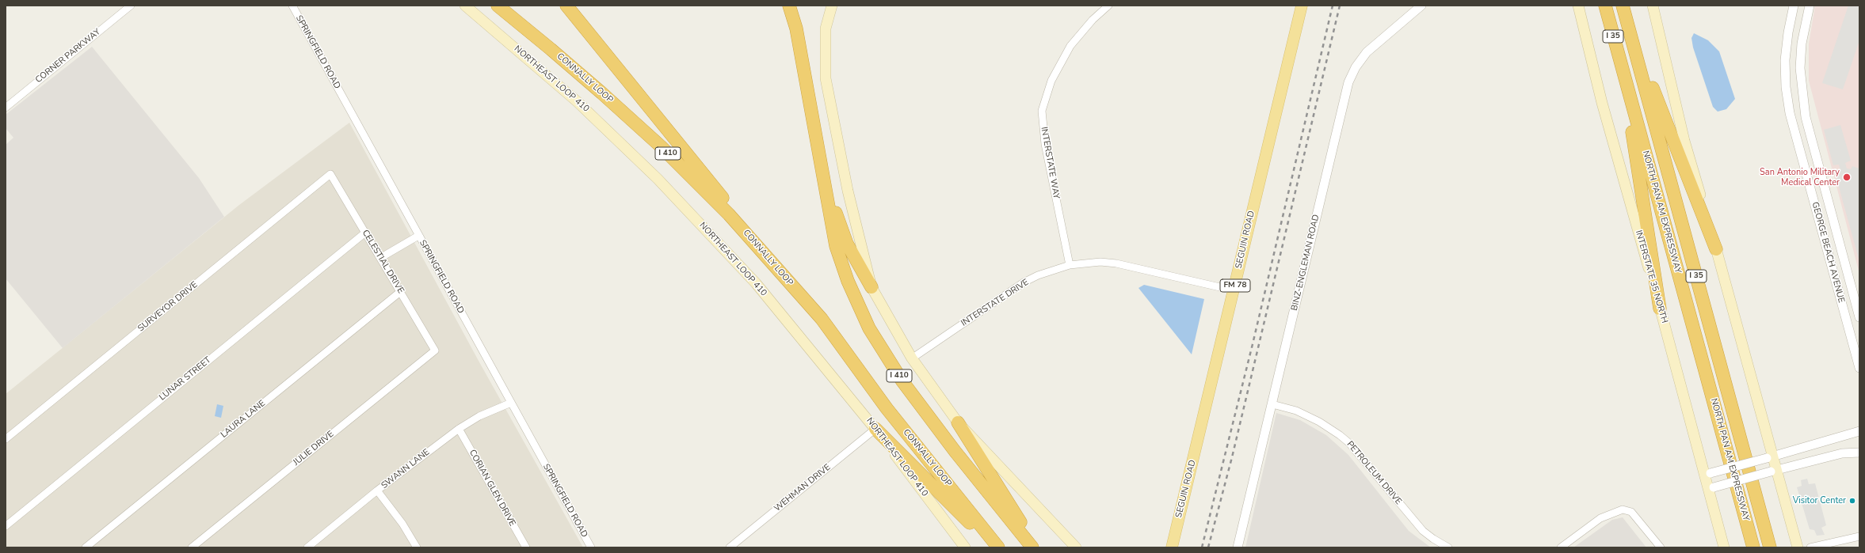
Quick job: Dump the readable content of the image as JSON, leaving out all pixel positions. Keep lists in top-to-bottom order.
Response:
{
  "streets": {
    "highway": [
      "I 35",
      "CONNALLY LOOP",
      "I 410",
      "NORTH PAN AM EXPRESSWAY"
    ],
    "main road": [
      "NORTHEAST LOOP 410",
      "SEGUIN ROAD",
      "INTERSTATE 35 NORTH",
      "FM 78"
    ],
    "street": [
      "SPRINGFIELD ROAD",
      "CORNER PARKWAY",
      "INTERSTATE WAY",
      "GEORGE BEACH AVENUE",
      "CELESTIAL DRIVE",
      "BINZ-ENGLEMAN ROAD",
      "INTERSTATE DRIVE",
      "SURVEYOR DRIVE",
      "LUNAR STREET",
      "LAURA LANE",
      "JULIE DRIVE",
      "SWANN LANE",
      "PETROLEUM DRIVE",
      "CORIAN GLEN DRIVE",
      "WEHMAN DRIVE"
    ]
  },
  "crossings": [
    ["SPRINGFIELD ROAD", "SWANN LANE"],
    ["NORTHEAST LOOP 410", "WEHMAN DRIVE"],
    ["INTERSTATE WAY", "INTERSTATE DRIVE"],
    ["SEGUIN ROAD", "INTERSTATE DRIVE"],
    ["CELESTIAL DRIVE", "SURVEYOR DRIVE"],
    ["CELESTIAL DRIVE", "LUNAR STREET"],
    ["CELESTIAL DRIVE", "LAURA LANE"],
    ["CELESTIAL DRIVE", "JULIE DRIVE"],
    ["BINZ-ENGLEMAN ROAD", "PETROLEUM DRIVE"],
    ["SWANN LANE", "CORIAN GLEN DRIVE"]
  ],
  "places": ["San Antonio Military Medical Center", "Visitor Center"]
}
